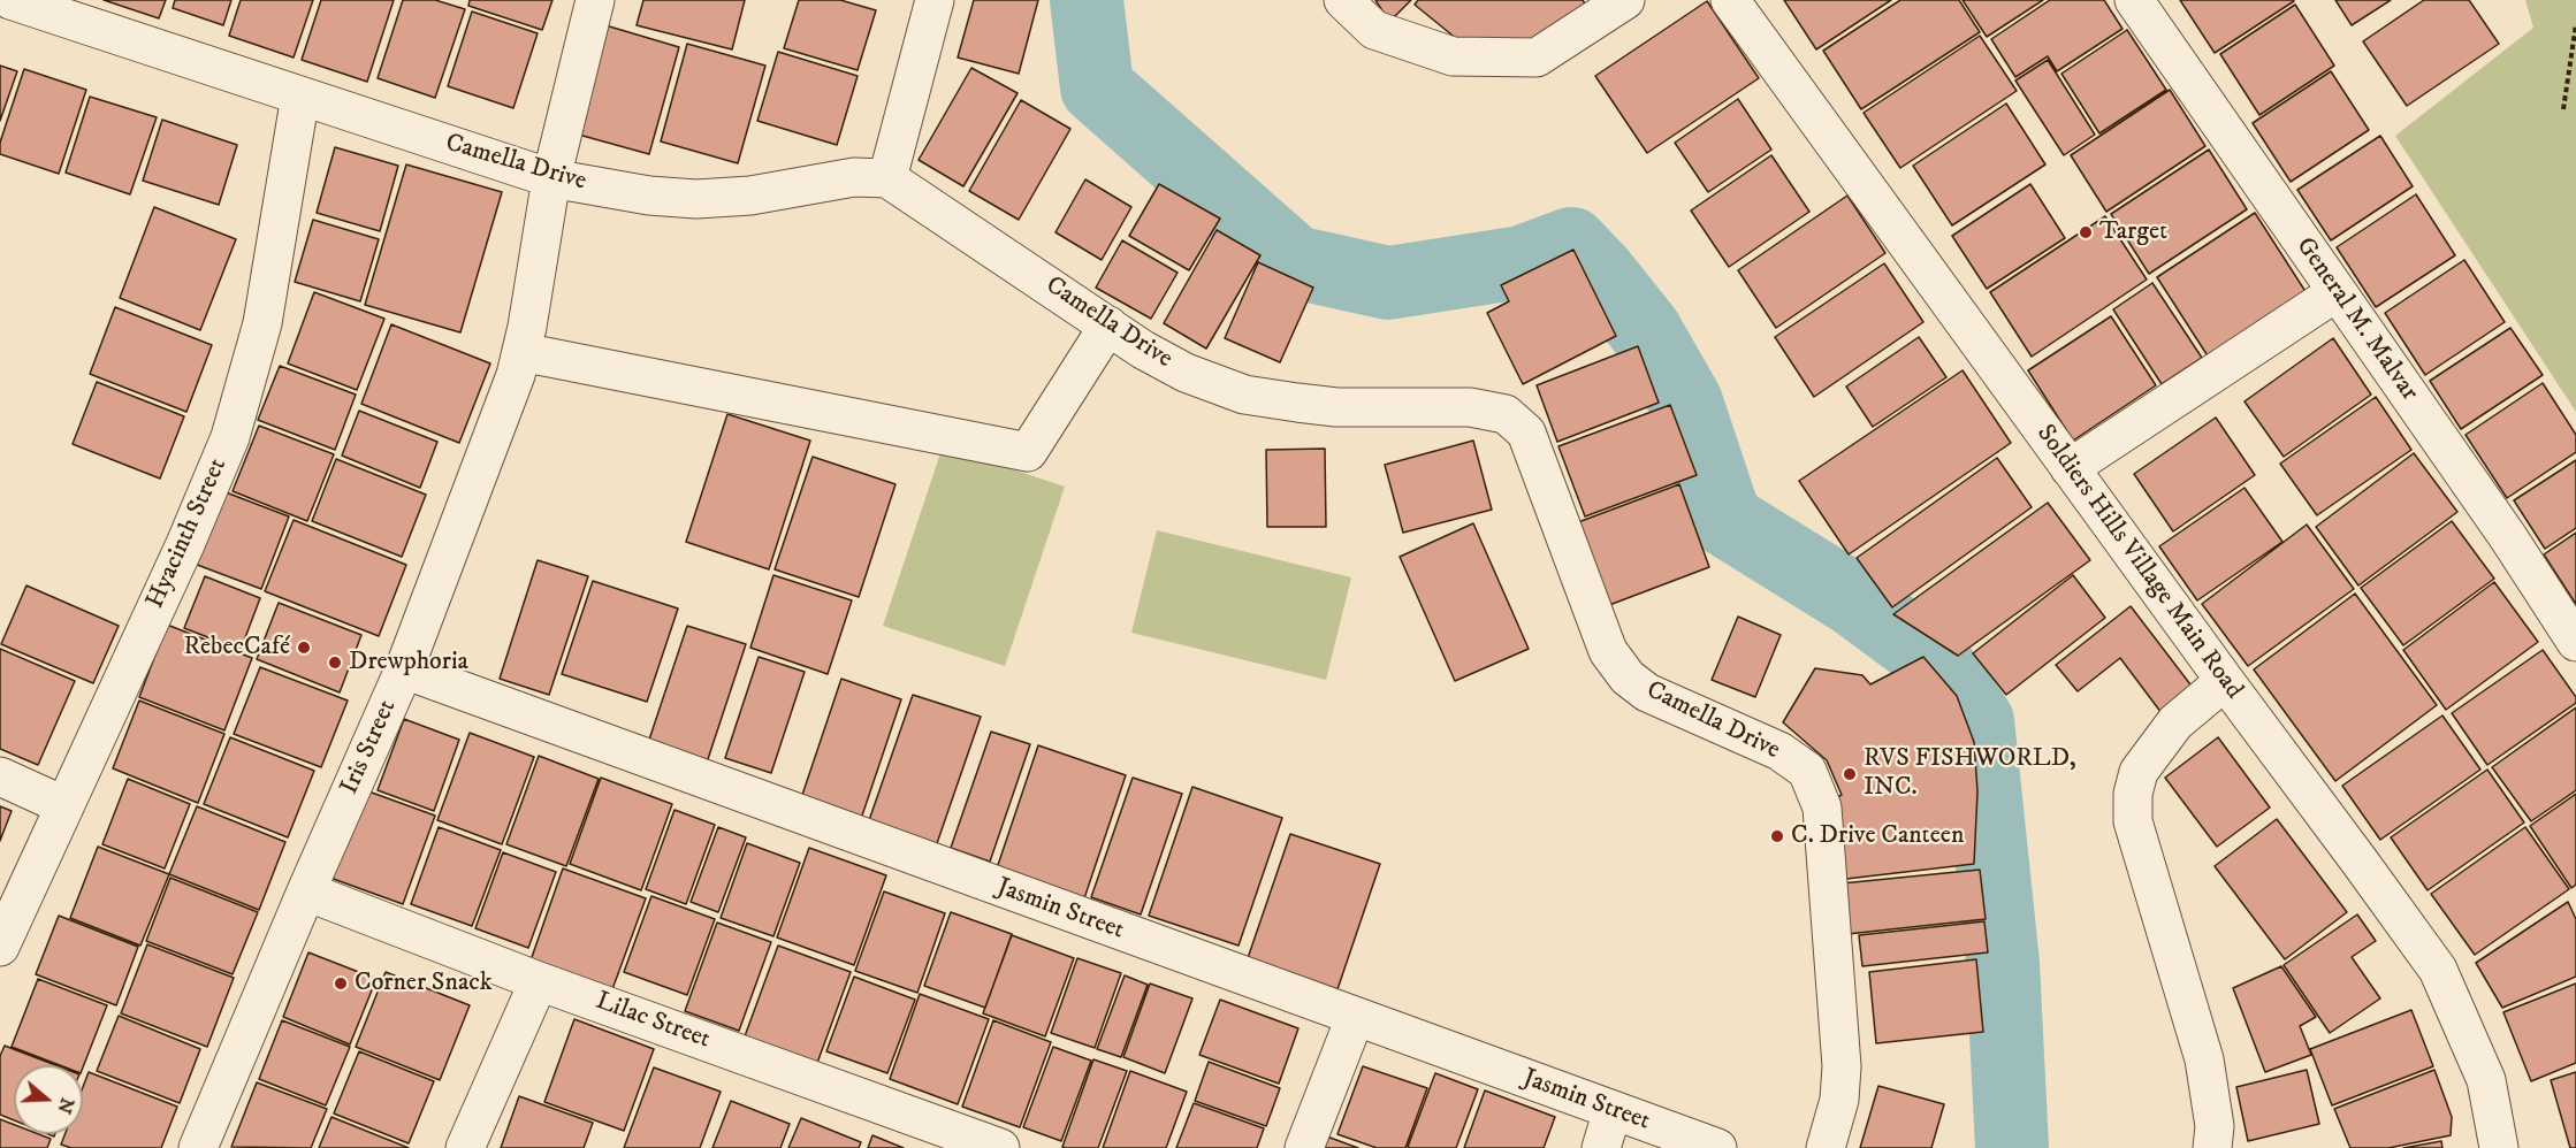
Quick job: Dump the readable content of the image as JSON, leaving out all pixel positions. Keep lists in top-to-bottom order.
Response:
{
  "streets": {
    "street": [
      "Camella Drive",
      "General M. Malvar",
      "Hyacinth Street",
      "Soldiers Hills Village Main Road",
      "Iris Street",
      "Jasmin Street",
      "Lilac Street"
    ]
  },
  "crossings": [
    ["Camella Drive", "Hyacinth Street"],
    ["Camella Drive", "Iris Street"],
    ["Iris Street", "Jasmin Street"],
    ["Iris Street", "Lilac Street"]
  ],
  "places": [
    "Target",
    "RebecCafé",
    "Drewphoria",
    "RVS FISHWORLD, INC.",
    "C. Drive Canteen",
    "Corner Snack"
  ],
  "north": "right"
}
